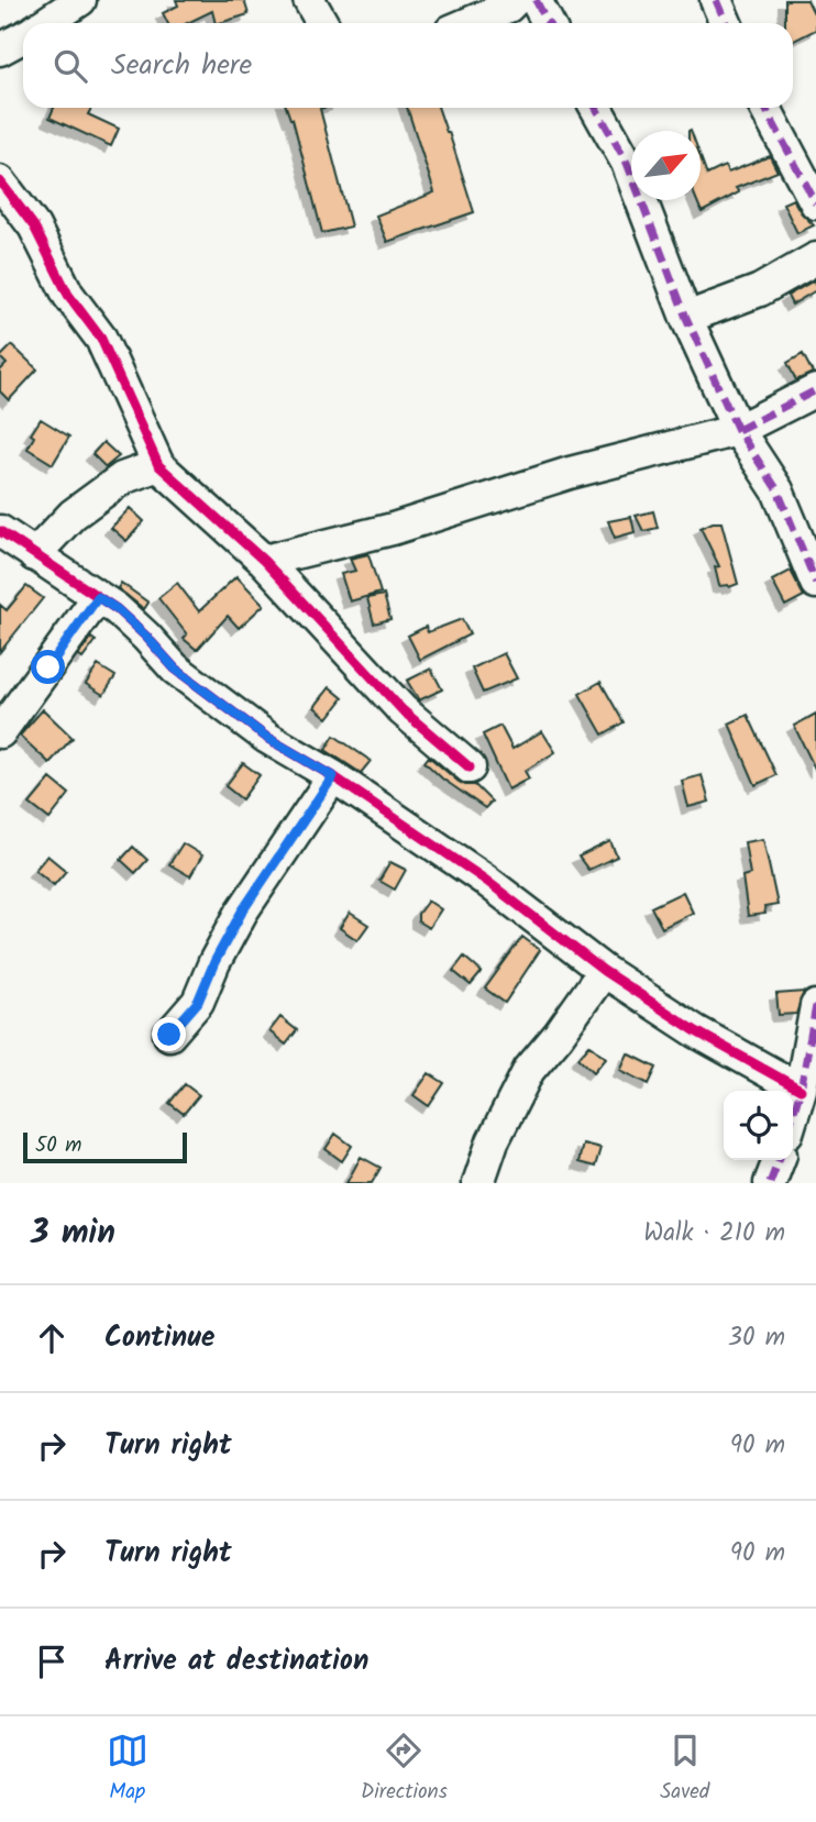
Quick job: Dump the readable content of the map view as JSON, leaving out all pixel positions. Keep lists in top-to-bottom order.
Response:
{
  "scale_bar": "50 m",
  "north": "top right",
  "page": {
    "search": "Search here",
    "scale": "50 m",
    "heading": ["3 min", "Walk · 210 m"],
    "list": [
      ["Continue", "30 m"],
      ["Turn right", "90 m"],
      ["Turn right", "90 m"],
      "Arrive at destination"
    ],
    "nav": ["Map", "Directions", "Saved"]
  }
}
